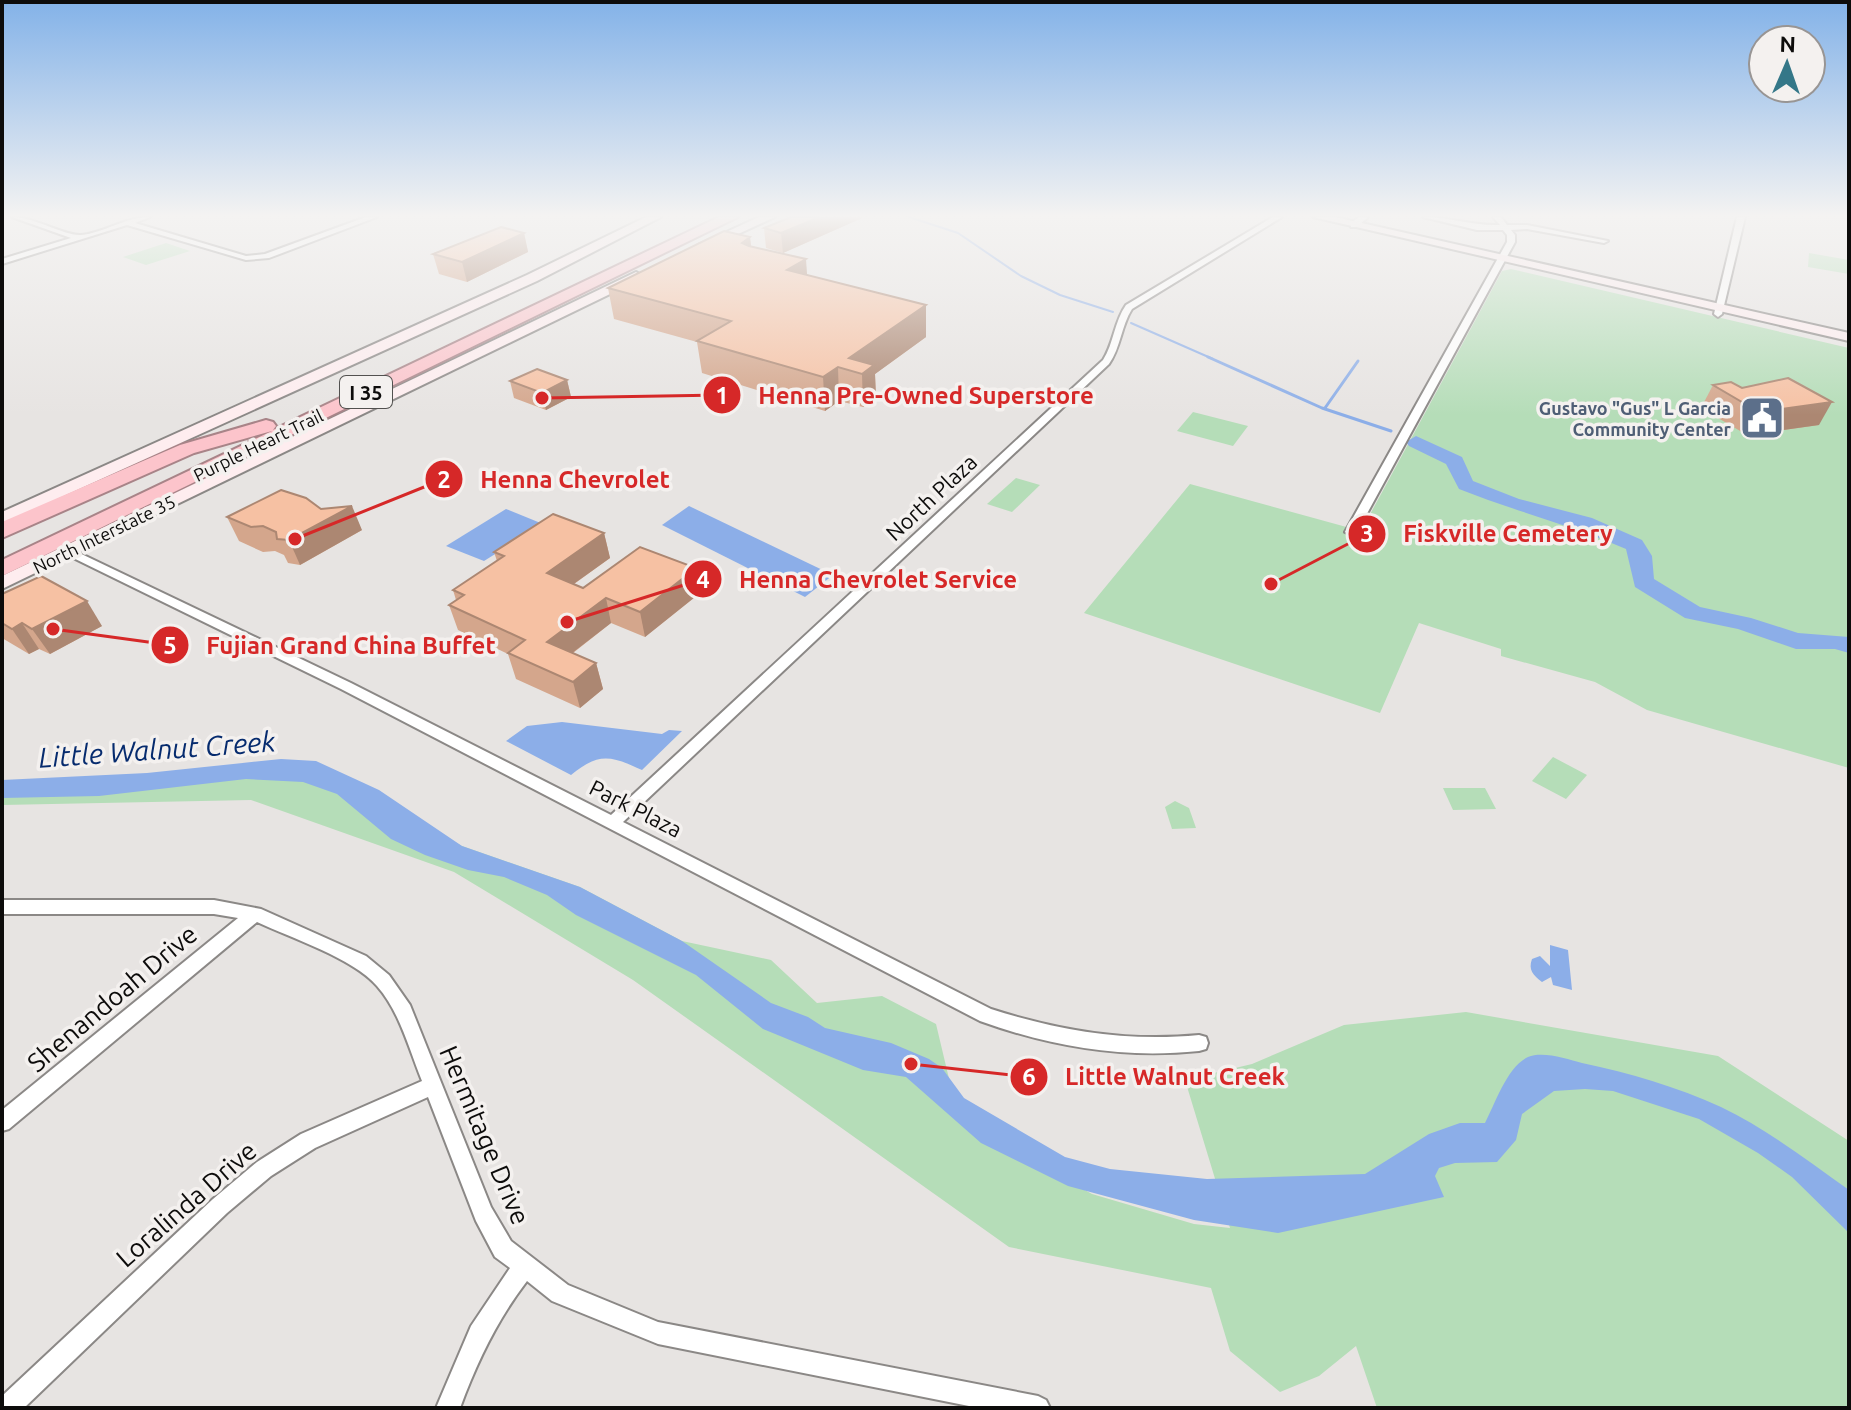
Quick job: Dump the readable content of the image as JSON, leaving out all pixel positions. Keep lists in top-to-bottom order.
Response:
{
  "streets": {
    "highway": ["I 35", "Purple Heart Trail"],
    "main road": ["North Interstate 35"],
    "street": [
      "North Plaza",
      "Park Plaza",
      "Shenandoah Drive",
      "Hermitage Drive",
      "Loralinda Drive"
    ]
  },
  "crossings": [
    ["North Plaza", "Park Plaza"],
    ["North Interstate 35", "Park Plaza"],
    ["Shenandoah Drive", "Hermitage Drive"],
    ["Hermitage Drive", "Loralinda Drive"]
  ],
  "water": ["Little Walnut Creek"],
  "places": {
    "other": [
      "Henna Pre-Owned Superstore",
      "Henna Chevrolet",
      "Fiskville Cemetery",
      "Henna Chevrolet Service",
      "Fujian Grand China Buffet",
      "Little Walnut Creek"
    ],
    "public building": ["Gustavo \"Gus\" L Garcia Community Center"]
  },
  "north": "top"
}
